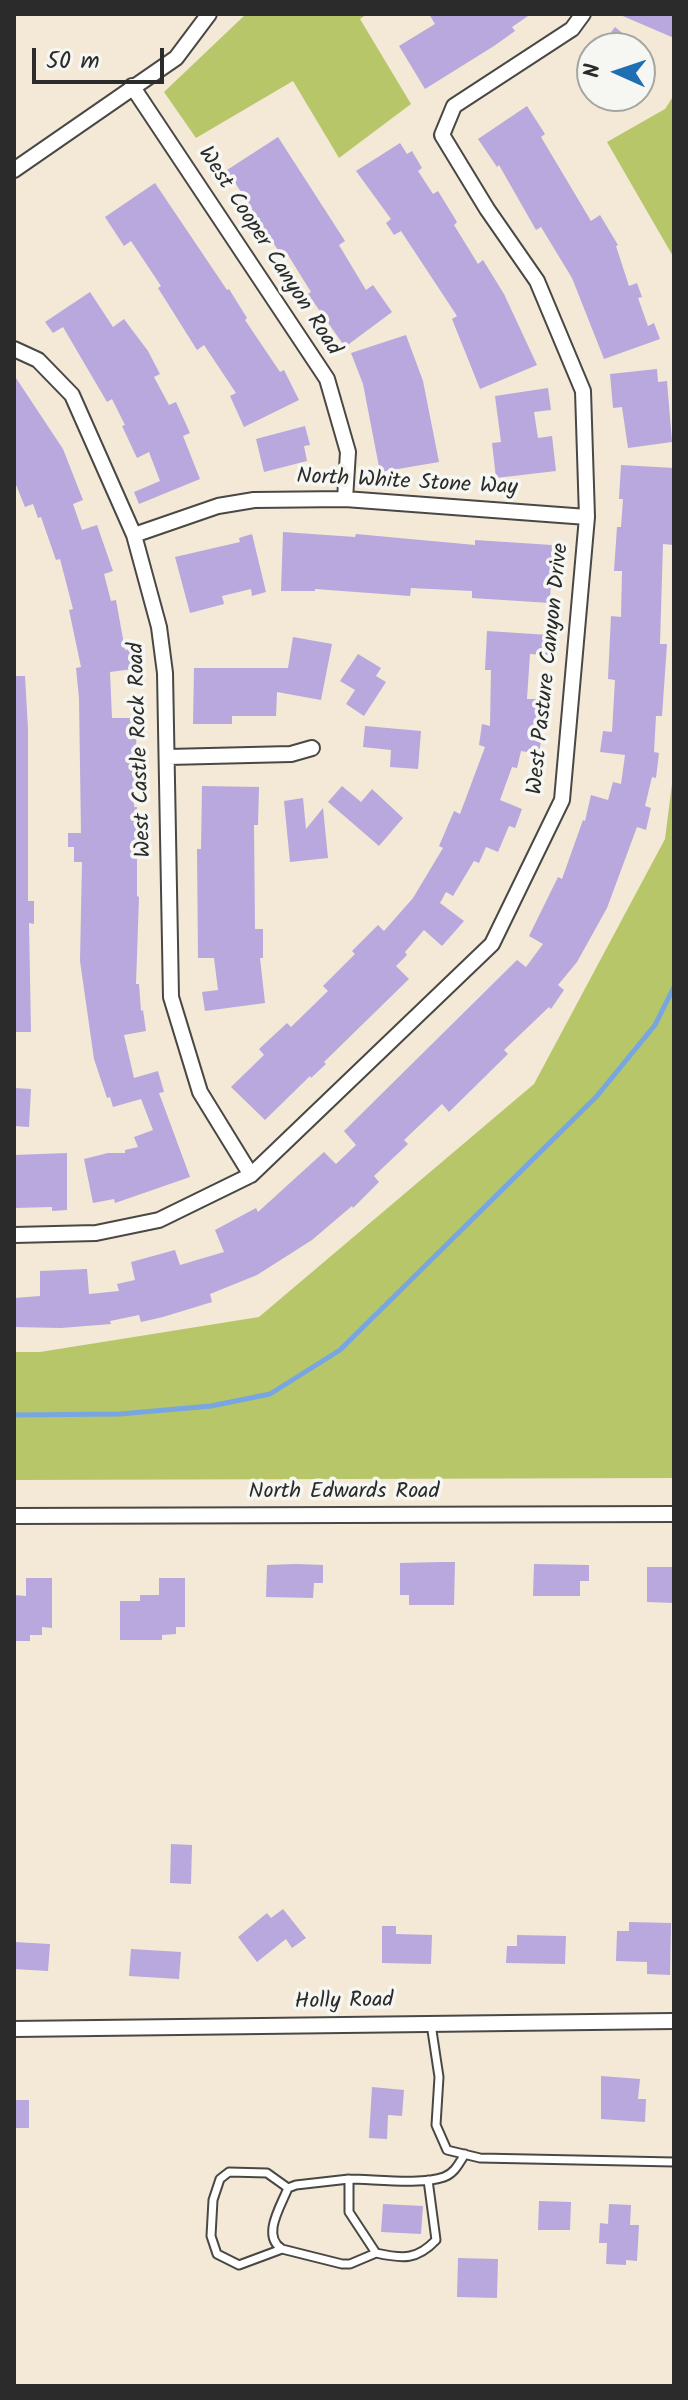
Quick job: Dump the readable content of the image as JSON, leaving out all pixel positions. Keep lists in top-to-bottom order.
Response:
{
  "streets": {
    "street": [
      "West Cooper Canyon Road",
      "North White Stone Way",
      "West Pasture Canyon Drive",
      "West Castle Rock Road",
      "North Edwards Road",
      "Holly Road"
    ]
  },
  "crossings": [
    ["West Cooper Canyon Road", "North White Stone Way"],
    ["North White Stone Way", "West Pasture Canyon Drive"],
    ["North White Stone Way", "West Castle Rock Road"],
    ["West Pasture Canyon Drive", "West Castle Rock Road"]
  ],
  "scale_bar": "50 m",
  "north": "left"
}
